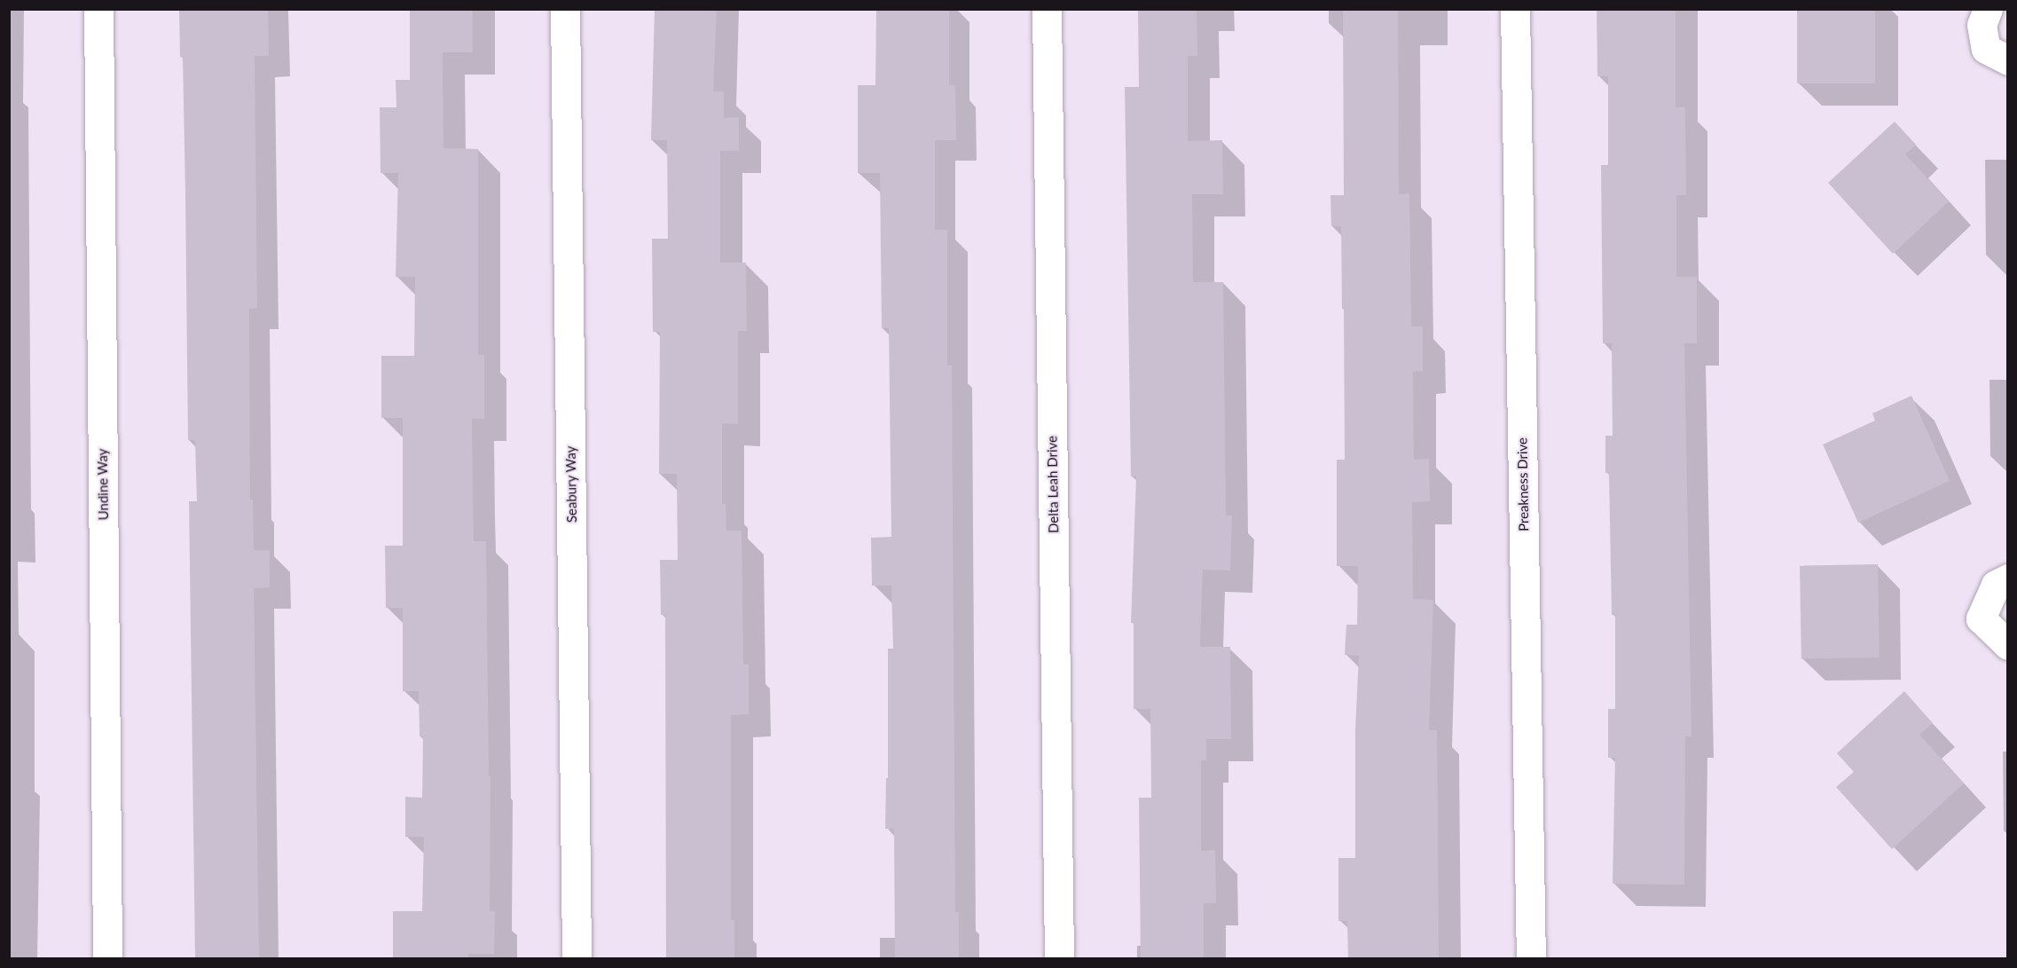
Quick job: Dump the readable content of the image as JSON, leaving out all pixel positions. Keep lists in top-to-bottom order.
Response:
{
  "streets": {
    "street": [
      "Undine Way",
      "Seabury Way",
      "Delta Leah Drive",
      "Preakness Drive"
    ]
  }
}
